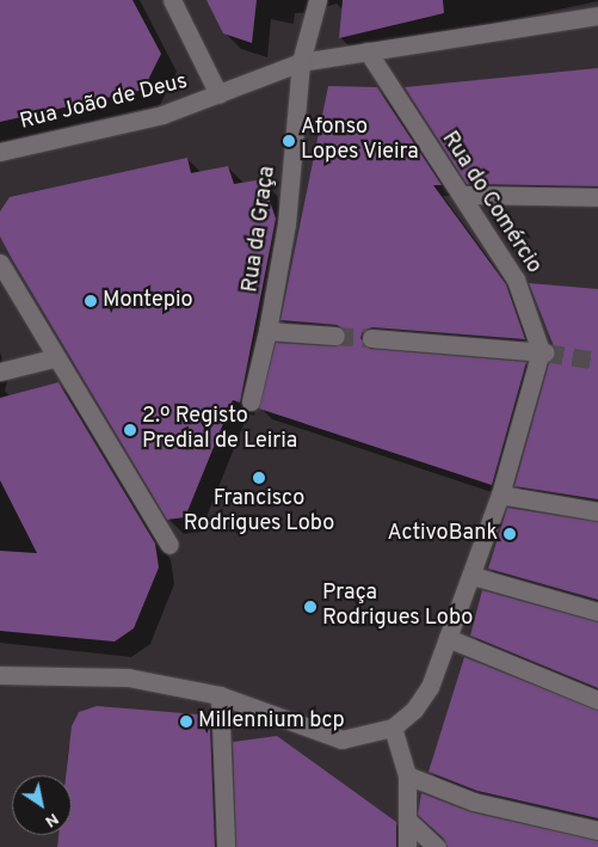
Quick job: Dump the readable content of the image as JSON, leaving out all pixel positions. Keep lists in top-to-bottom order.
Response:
{
  "streets": {
    "street": ["Rua João de Deus", "Rua do Comércio", "Rua da Graça"]
  },
  "crossings": [
    ["Rua João de Deus", "Rua do Comércio"],
    ["Rua João de Deus", "Rua da Graça"]
  ],
  "places": [
    "Afonso Lopes Vieira",
    "Montepio",
    "2.º Registo Predial de Leiria",
    "Francisco Rodrigues Lobo",
    "ActivoBank",
    "Praça Rodrigues Lobo",
    "Millennium bcp"
  ],
  "north": "bottom right"
}
